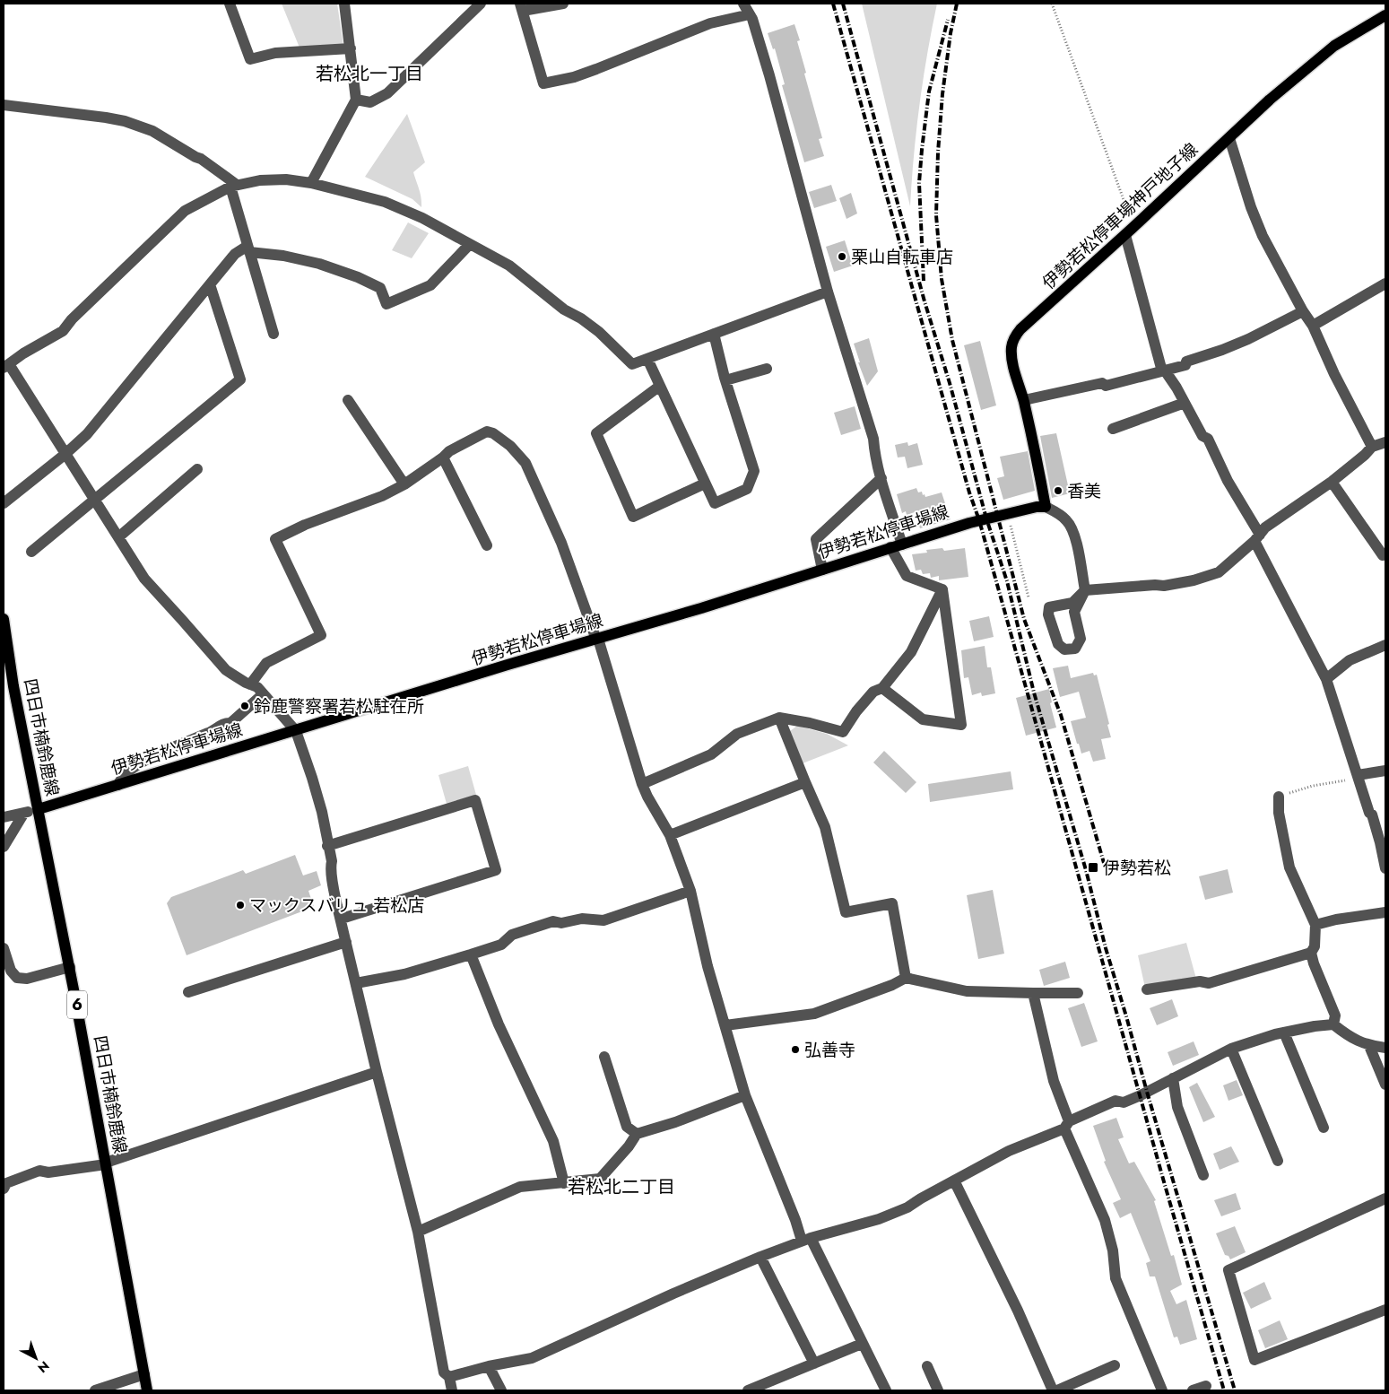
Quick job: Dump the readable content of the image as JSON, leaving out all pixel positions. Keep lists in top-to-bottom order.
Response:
{
  "streets": {
    "main road": [
      "伊勢若松停車場神戸地子線",
      "伊勢若松停車場線",
      "四日市楠鈴鹿線",
      "6"
    ]
  },
  "crossings": [
    ["伊勢若松停車場神戸地子線", "伊勢若松停車場線"],
    ["伊勢若松停車場線", "四日市楠鈴鹿線"]
  ],
  "districts": ["若松北一丁目", "若松北二丁目"],
  "places": {
    "other": [
      "栗山自転車店",
      "香美",
      "鈴鹿警察署若松駐在所",
      "マックスバリュ 若松店",
      "弘善寺"
    ],
    "transit": ["伊勢若松"]
  },
  "north": "bottom right"
}
